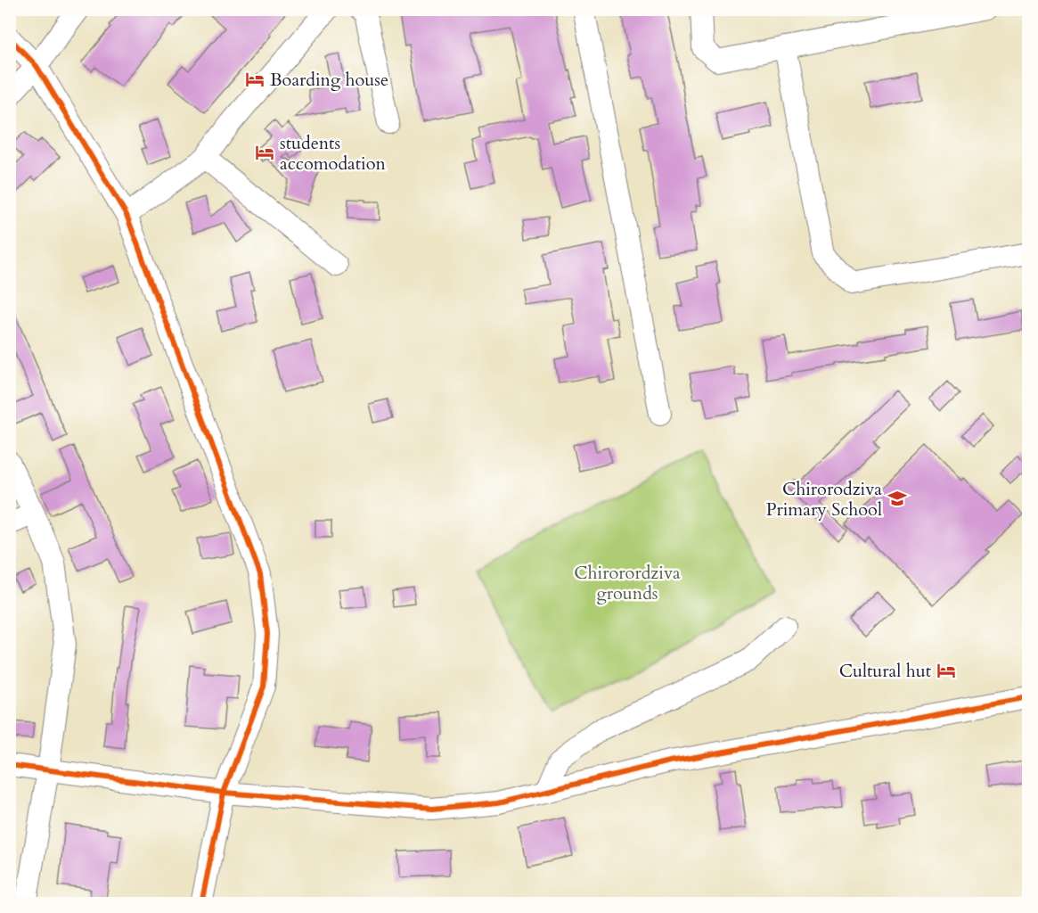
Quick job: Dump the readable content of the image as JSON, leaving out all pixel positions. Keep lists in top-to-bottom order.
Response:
{
  "parks": ["Chirorordziva grounds"],
  "places": {
    "hotel": ["Boarding house", "students accomodation", "Cultural hut"],
    "school or university": ["Chirorodziva Primary School"]
  }
}
